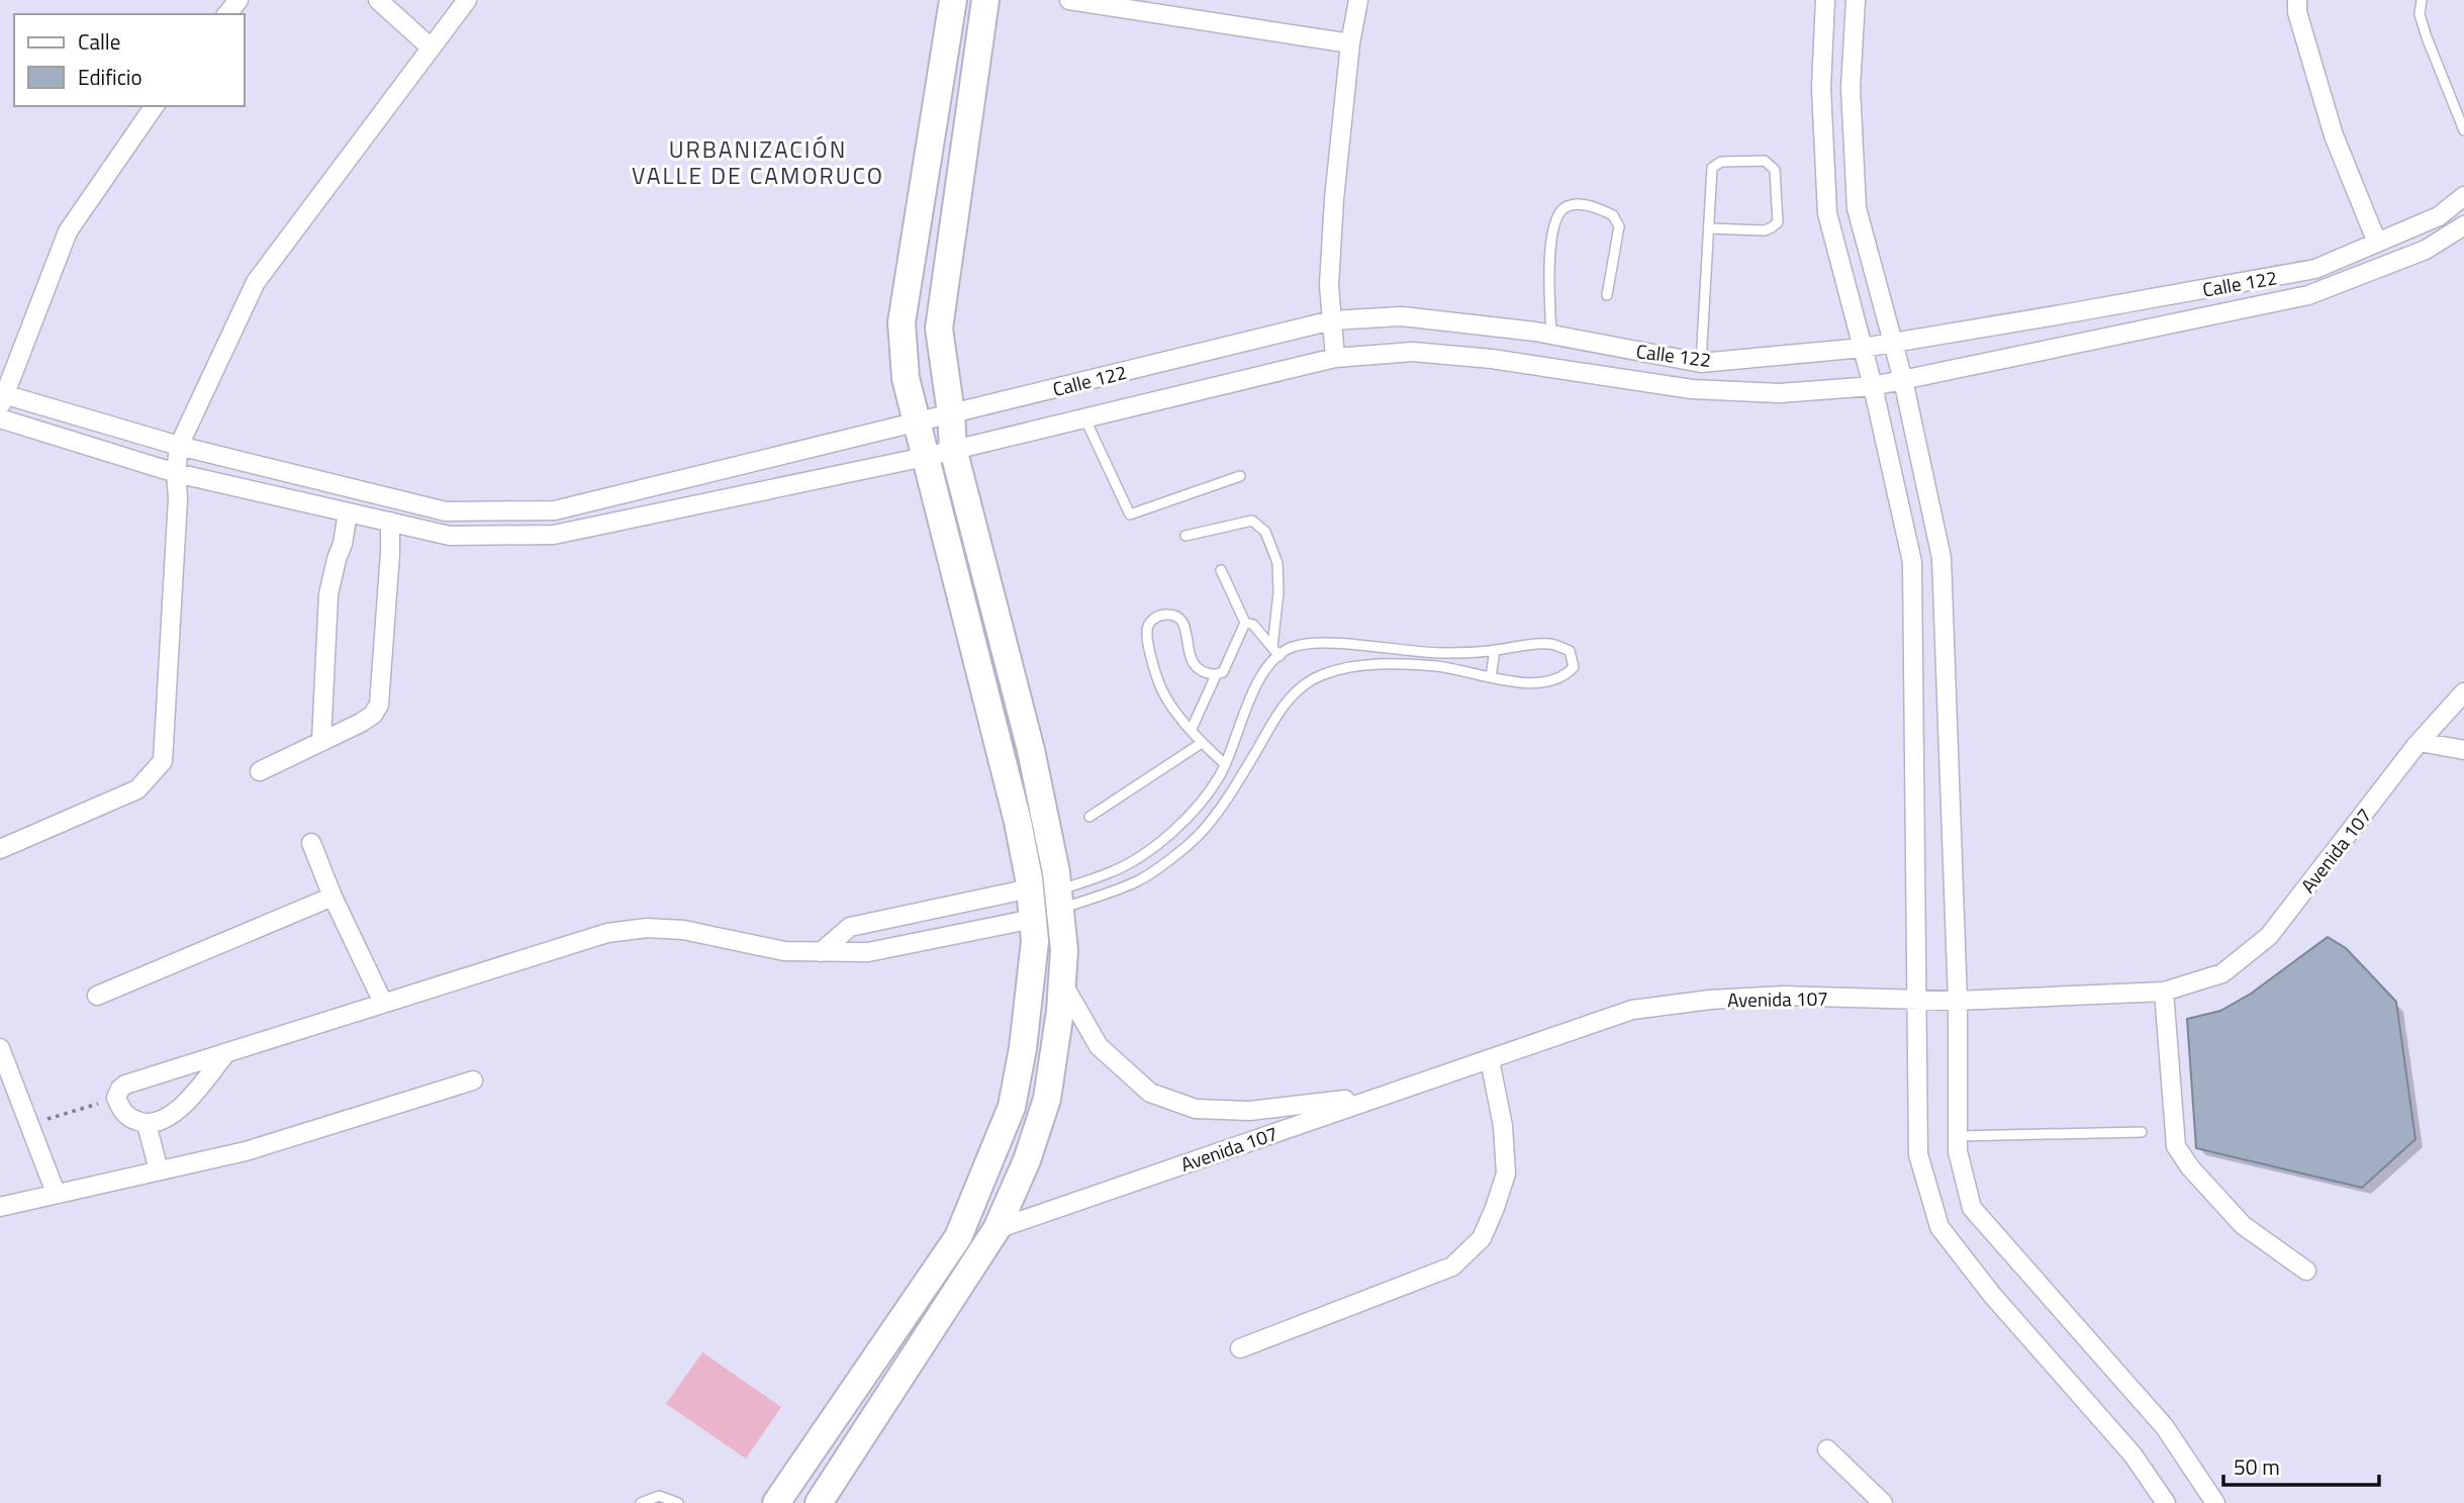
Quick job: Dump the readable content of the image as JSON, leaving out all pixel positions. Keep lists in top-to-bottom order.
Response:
{
  "streets": {
    "street": ["Calle 122", "Avenida 107"]
  },
  "districts": ["URBANIZACIÓN VALLE DE CAMORUCO"],
  "legend": ["Calle", "Edificio"],
  "scale_bar": "50 m"
}
